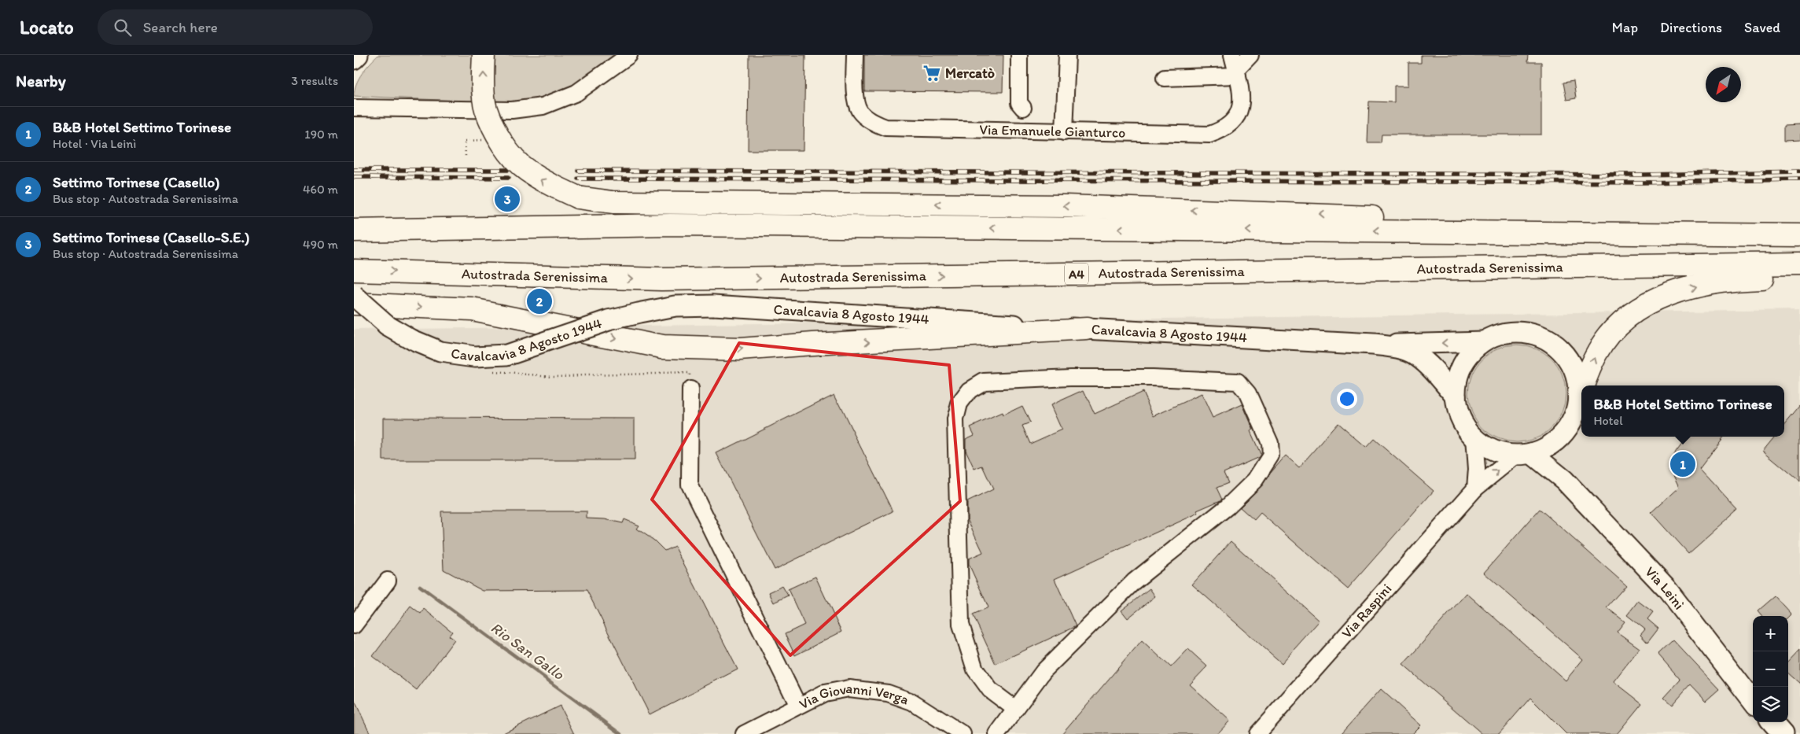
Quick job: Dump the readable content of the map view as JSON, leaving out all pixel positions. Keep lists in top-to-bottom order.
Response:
{
  "streets": {
    "highway": ["Autostrada Serenissima", "A4"],
    "main road": ["Cavalcavia 8 Agosto 1944", "Via Leinì"],
    "street": ["Via Emanuele Gianturco", "Via Raspini", "Via Giovanni Verga"]
  },
  "crossings": [
    ["Cavalcavia 8 Agosto 1944", "Via Leinì"],
    ["Cavalcavia 8 Agosto 1944", "Via Raspini"],
    ["Via Leinì", "Via Raspini"]
  ],
  "water": ["Rio San Gallo"],
  "places": {
    "supermarket": ["Mercatò"]
  },
  "north": "bottom left",
  "page": {
    "header": "Locato",
    "search": "Search here",
    "nav": ["Map", "Directions", "Saved"],
    "heading": ["Nearby", "3 results"],
    "list": [
      {
        "mark": "1",
        "name": "B&B Hotel Settimo Torinese",
        "note": "Hotel · Via Leinì",
        "value": "190 m"
      },
      {
        "mark": "2",
        "name": "Settimo Torinese (Casello)",
        "note": "Bus stop · Autostrada Serenissima",
        "value": "460 m"
      },
      {
        "mark": "3",
        "name": "Settimo Torinese (Casello-S.E.)",
        "note": "Bus stop · Autostrada Serenissima",
        "value": "490 m"
      }
    ],
    "pins": ["3", "2", "1"],
    "popup": ["B&B Hotel Settimo Torinese", "Hotel"],
    "map_buttons": ["+", "−"]
  }
}
